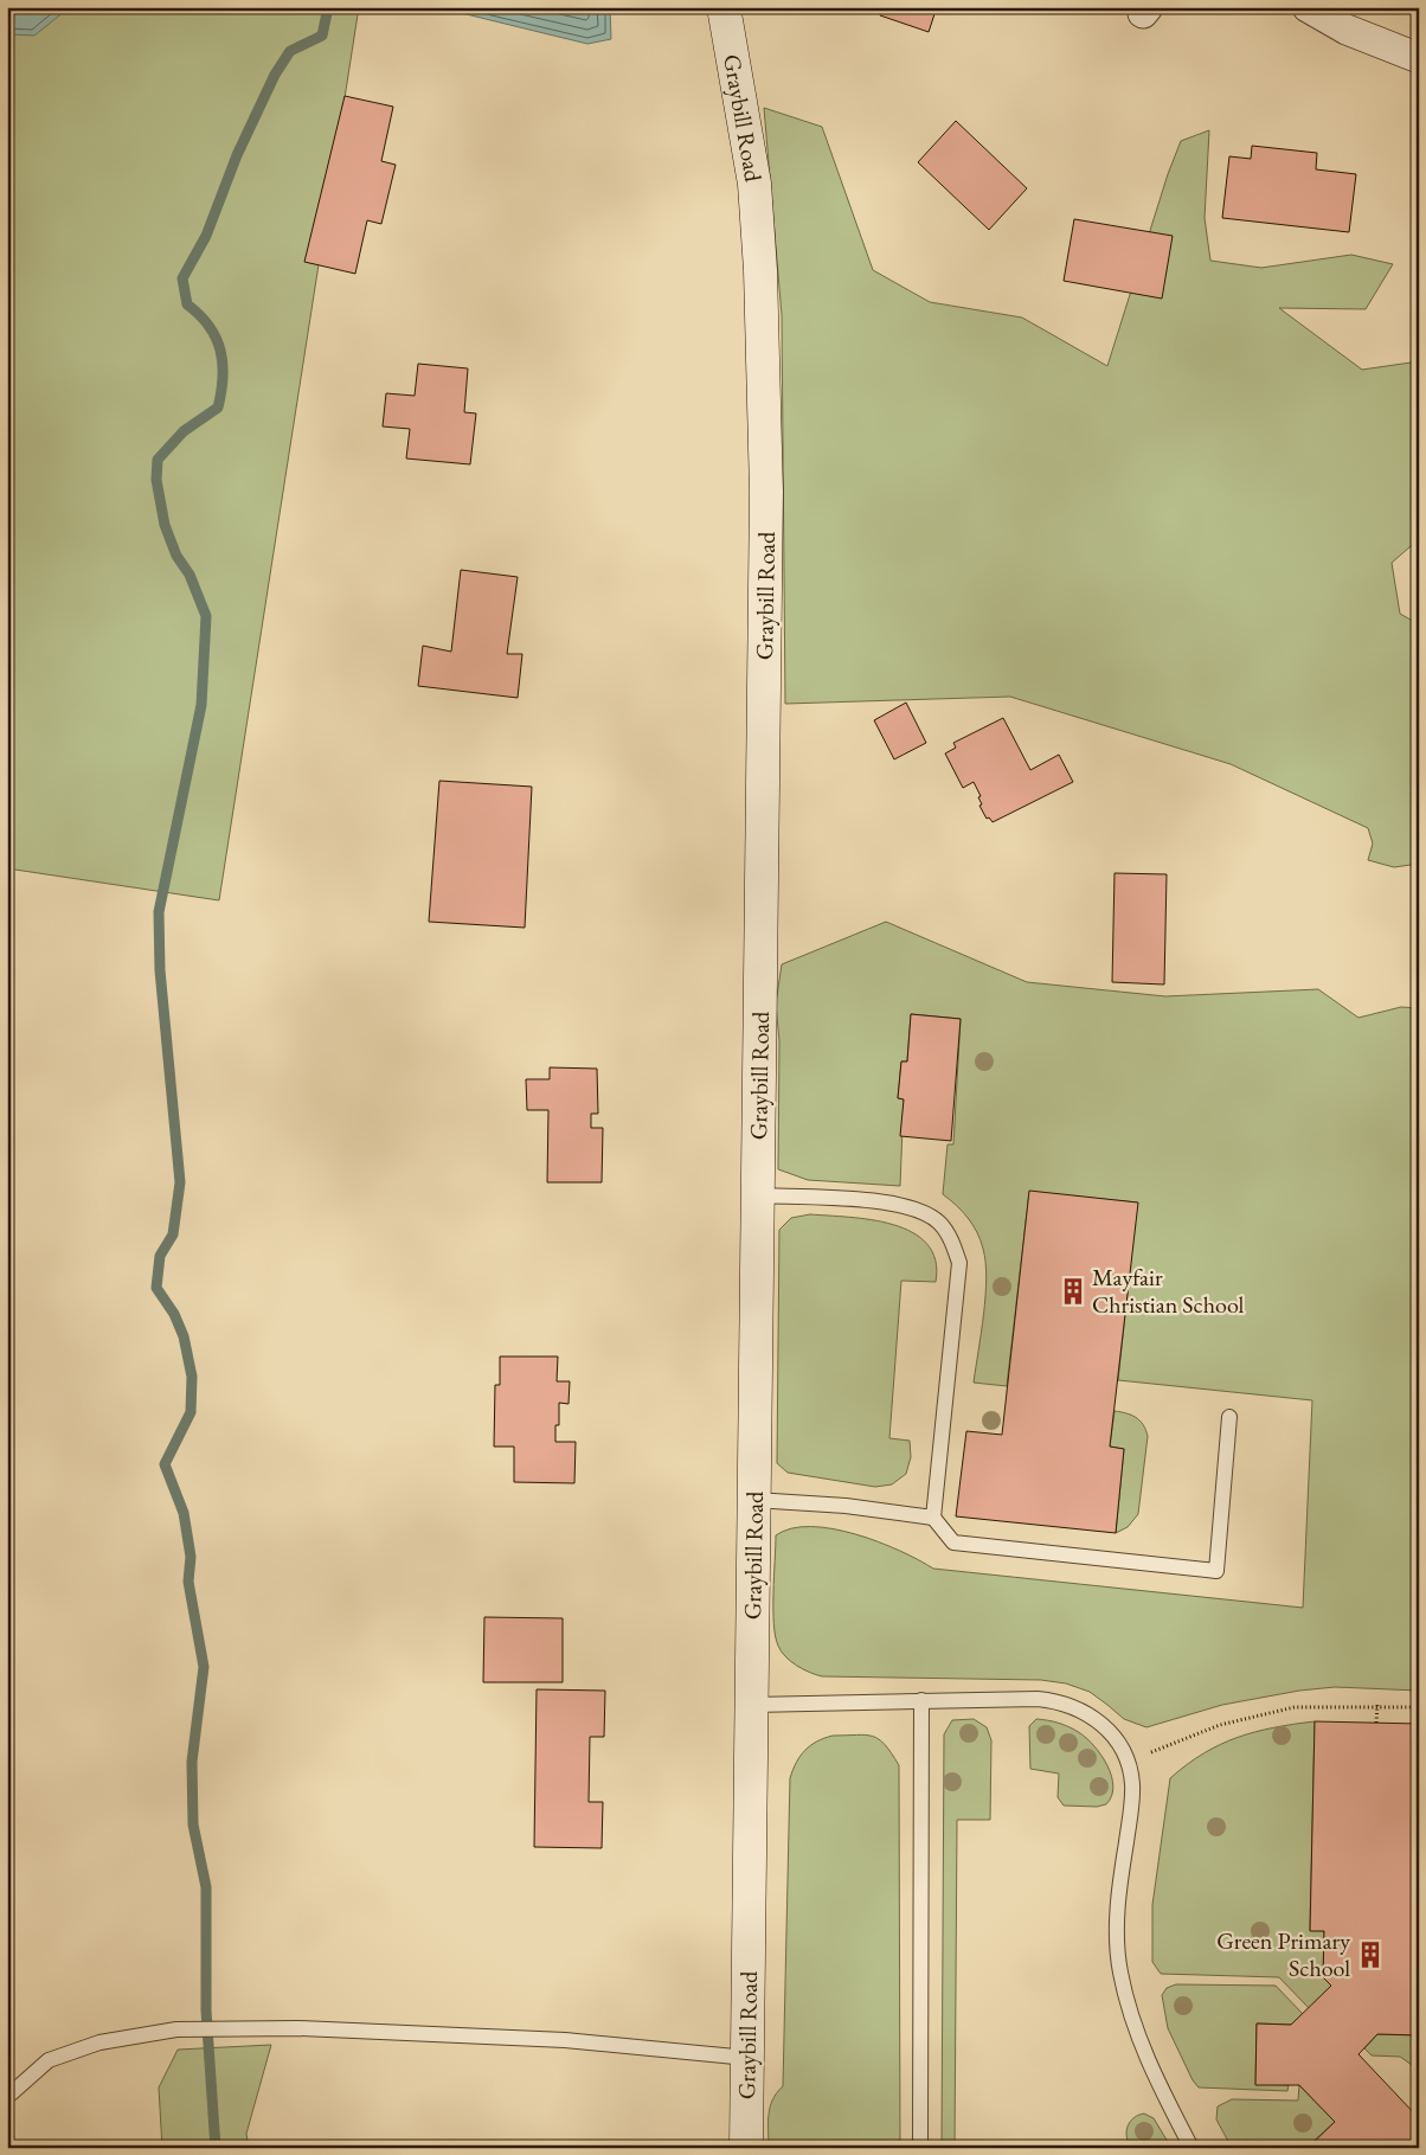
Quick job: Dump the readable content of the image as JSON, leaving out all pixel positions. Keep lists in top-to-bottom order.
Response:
{
  "streets": {
    "street": ["Graybill Road"]
  },
  "places": {
    "building": ["Mayfair Christian School", "Green Primary School"]
  }
}
